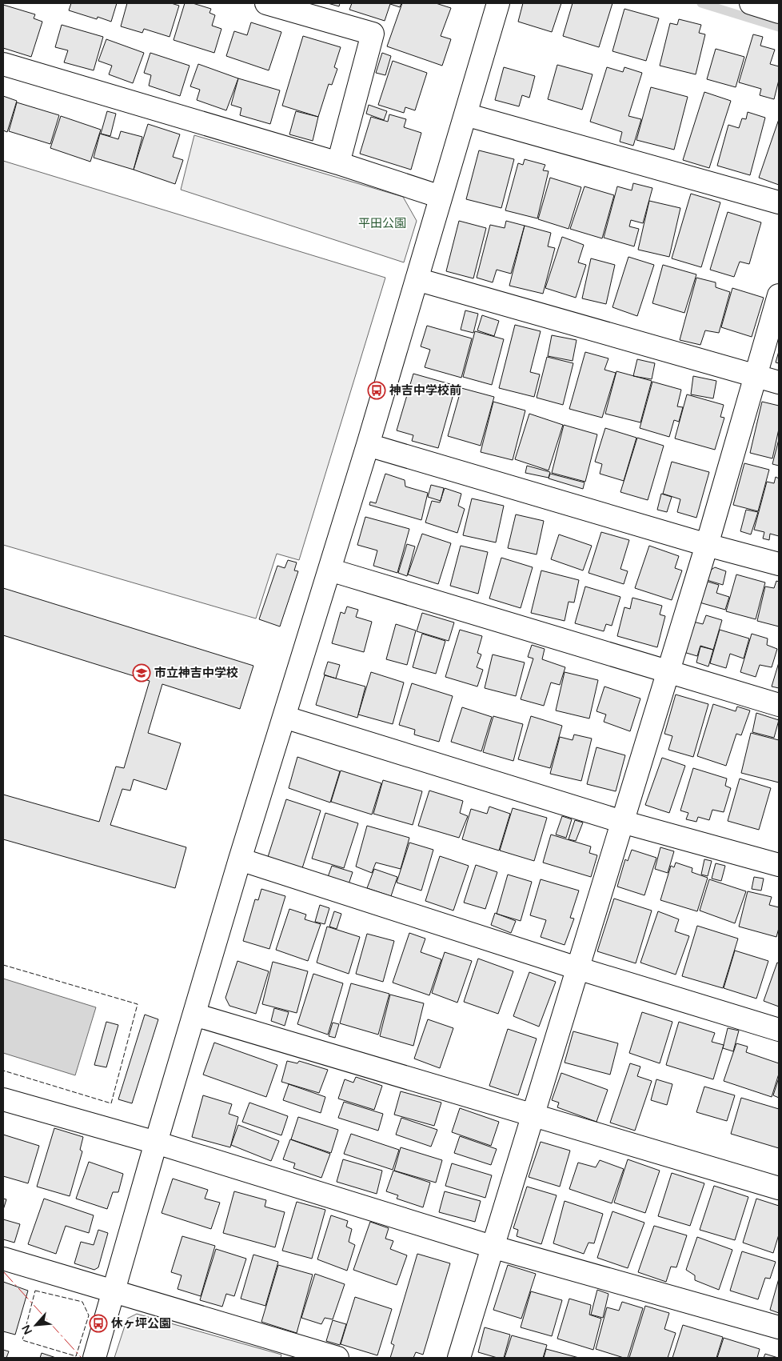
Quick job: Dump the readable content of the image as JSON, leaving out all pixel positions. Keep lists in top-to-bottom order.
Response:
{
  "parks": ["平田公園"],
  "places": {
    "bus stop": ["神吉中学校前", "休ヶ坪公園"],
    "school or university": ["市立神吉中学校"]
  },
  "north": "bottom left"
}
